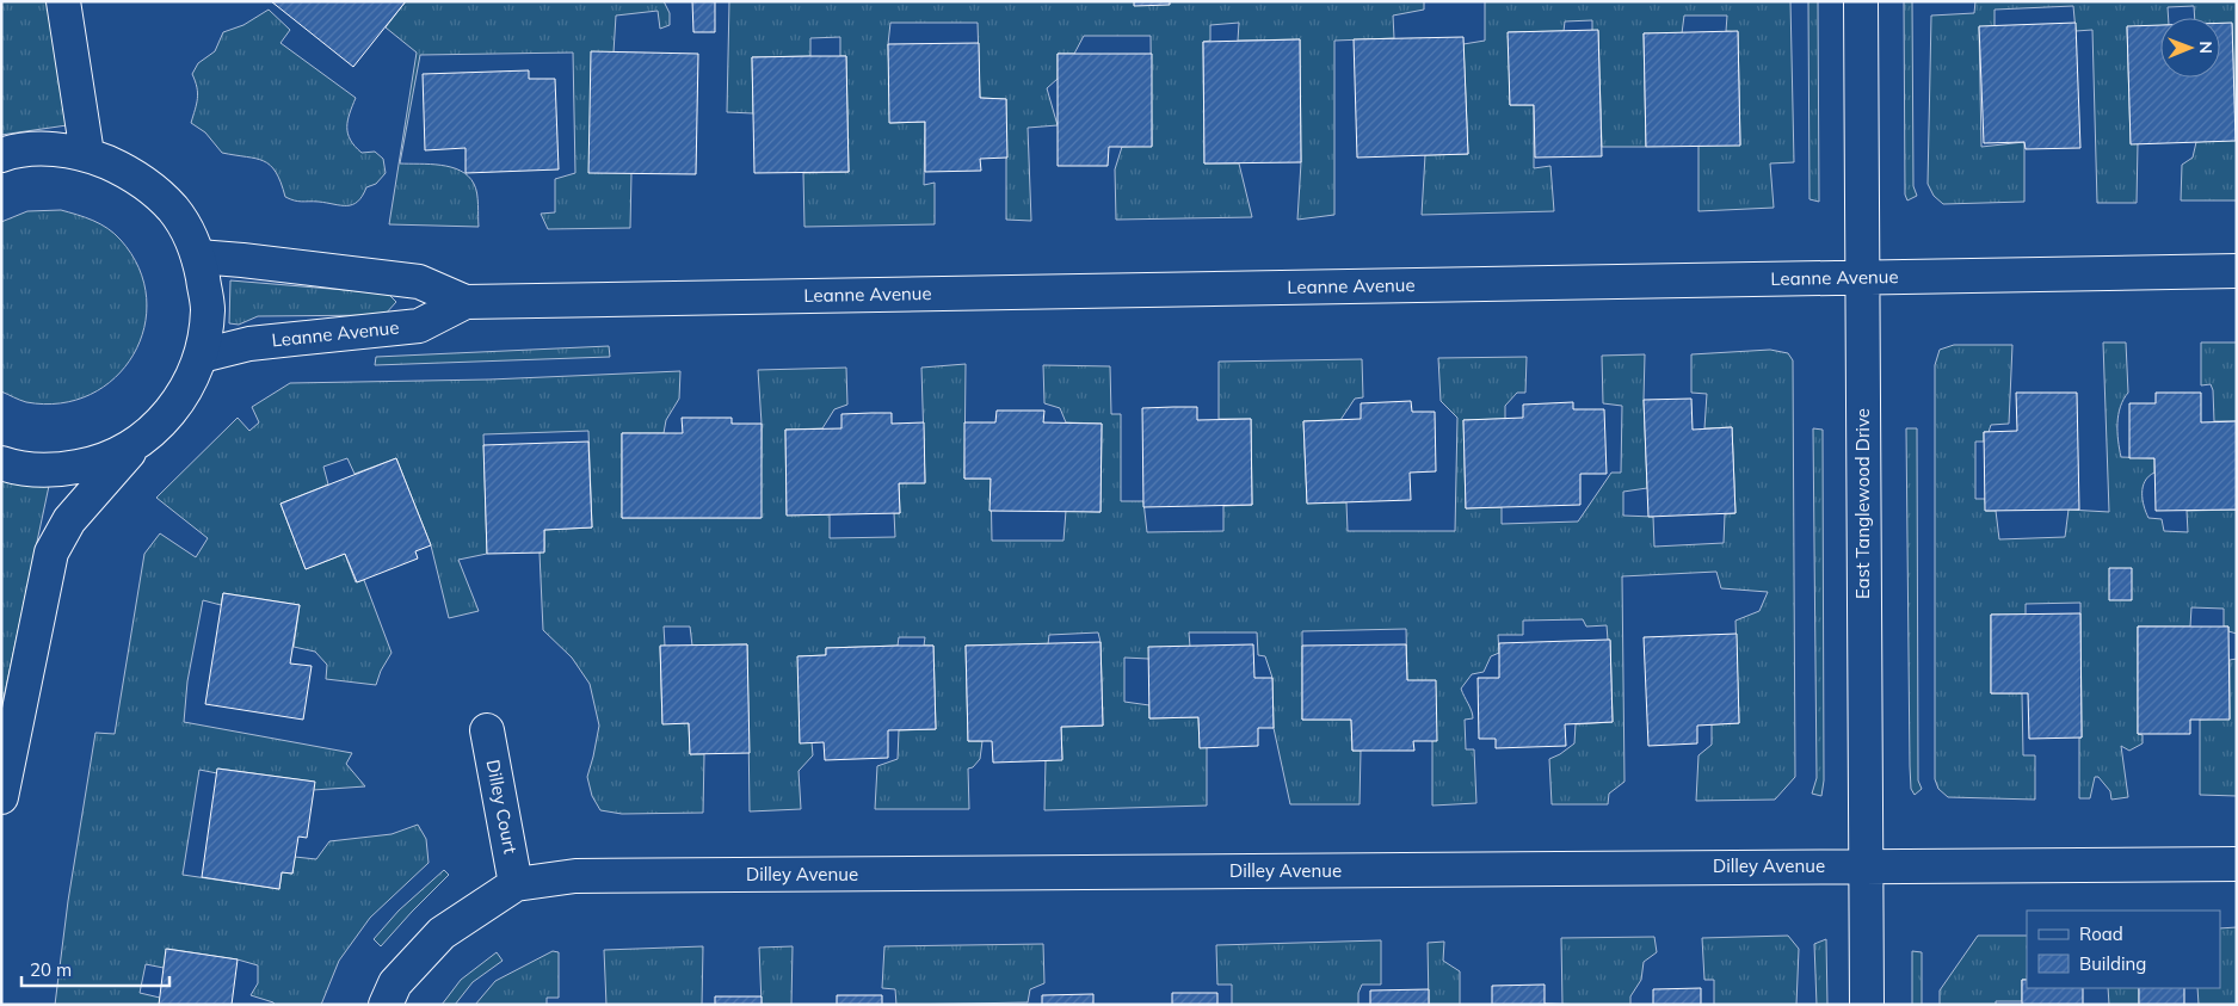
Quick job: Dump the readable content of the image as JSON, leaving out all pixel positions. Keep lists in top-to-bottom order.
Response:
{
  "streets": {
    "street": [
      "Leanne Avenue",
      "East Tanglewood Drive",
      "Dilley Court",
      "Dilley Avenue"
    ]
  },
  "crossings": [
    ["Leanne Avenue", "East Tanglewood Drive"],
    ["East Tanglewood Drive", "Dilley Avenue"],
    ["Dilley Court", "Dilley Avenue"]
  ],
  "legend": ["Road", "Building"],
  "scale_bar": "20 m",
  "north": "right"
}
